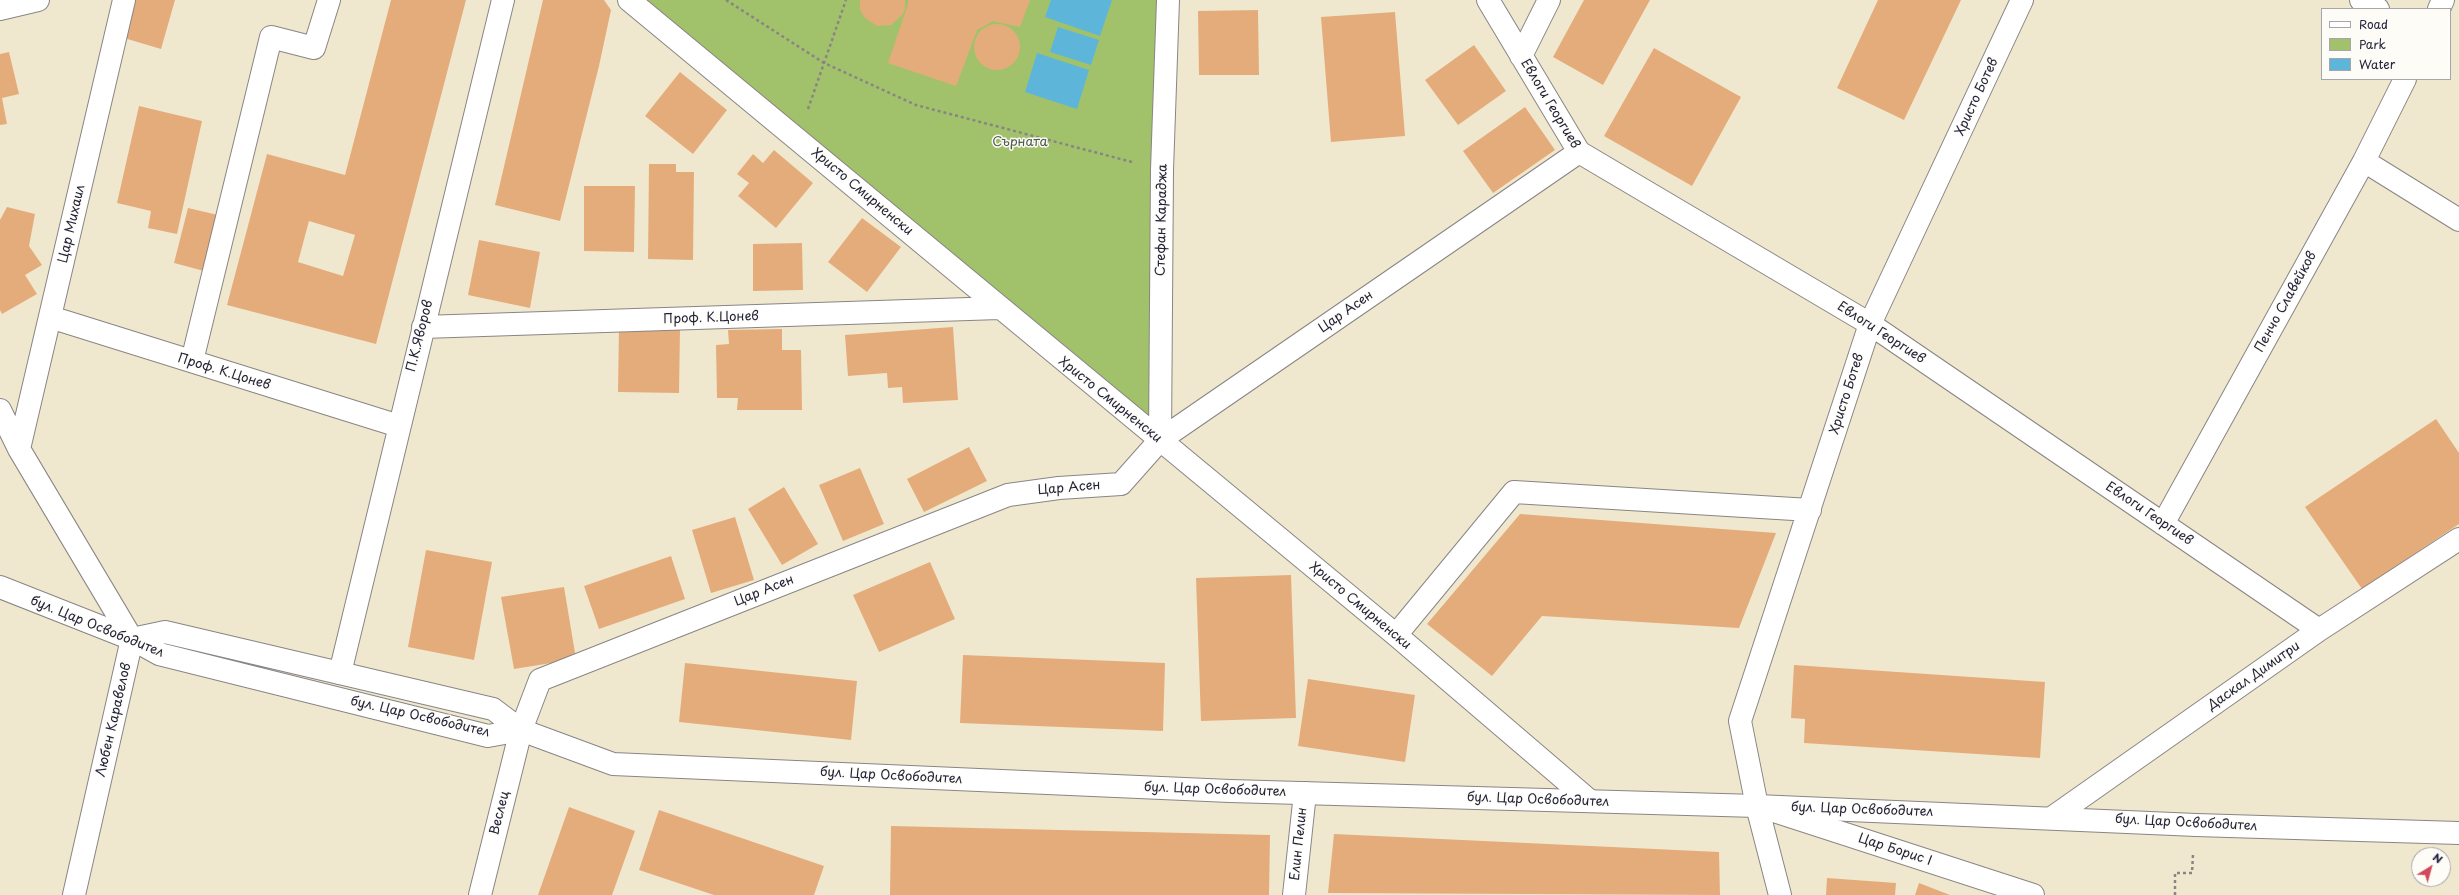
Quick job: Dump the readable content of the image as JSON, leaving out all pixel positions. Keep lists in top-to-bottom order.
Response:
{
  "streets": {
    "street": [
      "Христо Ботев",
      "Евлоги Георгиев",
      "Христо Смирненски",
      "Стефан Караджа",
      "Цар Михаил",
      "Пенчо Славейков",
      "Цар Асен",
      "Проф. К.Цонев",
      "П.К.Яворов",
      "бул. Цар Освободител",
      "Даскал Димитри",
      "Любен Kаравелов",
      "Веслец",
      "Елин Пелин",
      "Цар Борис I"
    ]
  },
  "crossings": [
    ["Христо Ботев", "Евлоги Георгиев"],
    ["Христо Ботев", "бул. Цар Освободител"],
    ["Христо Ботев", "Цар Борис I"],
    ["Евлоги Георгиев", "Пенчо Славейков"],
    ["Евлоги Георгиев", "Цар Асен"],
    ["Евлоги Георгиев", "Даскал Димитри"],
    ["Христо Смирненски", "Стефан Караджа"],
    ["Христо Смирненски", "Цар Асен"],
    ["Христо Смирненски", "Проф. К.Цонев"],
    ["Христо Смирненски", "бул. Цар Освободител"],
    ["Стефан Караджа", "Цар Асен"],
    ["Цар Михаил", "Проф. К.Цонев"],
    ["Цар Асен", "бул. Цар Освободител"],
    ["Цар Асен", "Веслец"],
    ["Проф. К.Цонев", "П.К.Яворов"],
    ["бул. Цар Освободител", "Даскал Димитри"],
    ["бул. Цар Освободител", "Любен Kаравелов"],
    ["бул. Цар Освободител", "Веслец"],
    ["бул. Цар Освободител", "Елин Пелин"],
    ["бул. Цар Освободител", "Цар Борис I"]
  ],
  "parks": ["Сърната"],
  "legend": ["Road", "Park", "Water"],
  "north": "top right"
}
